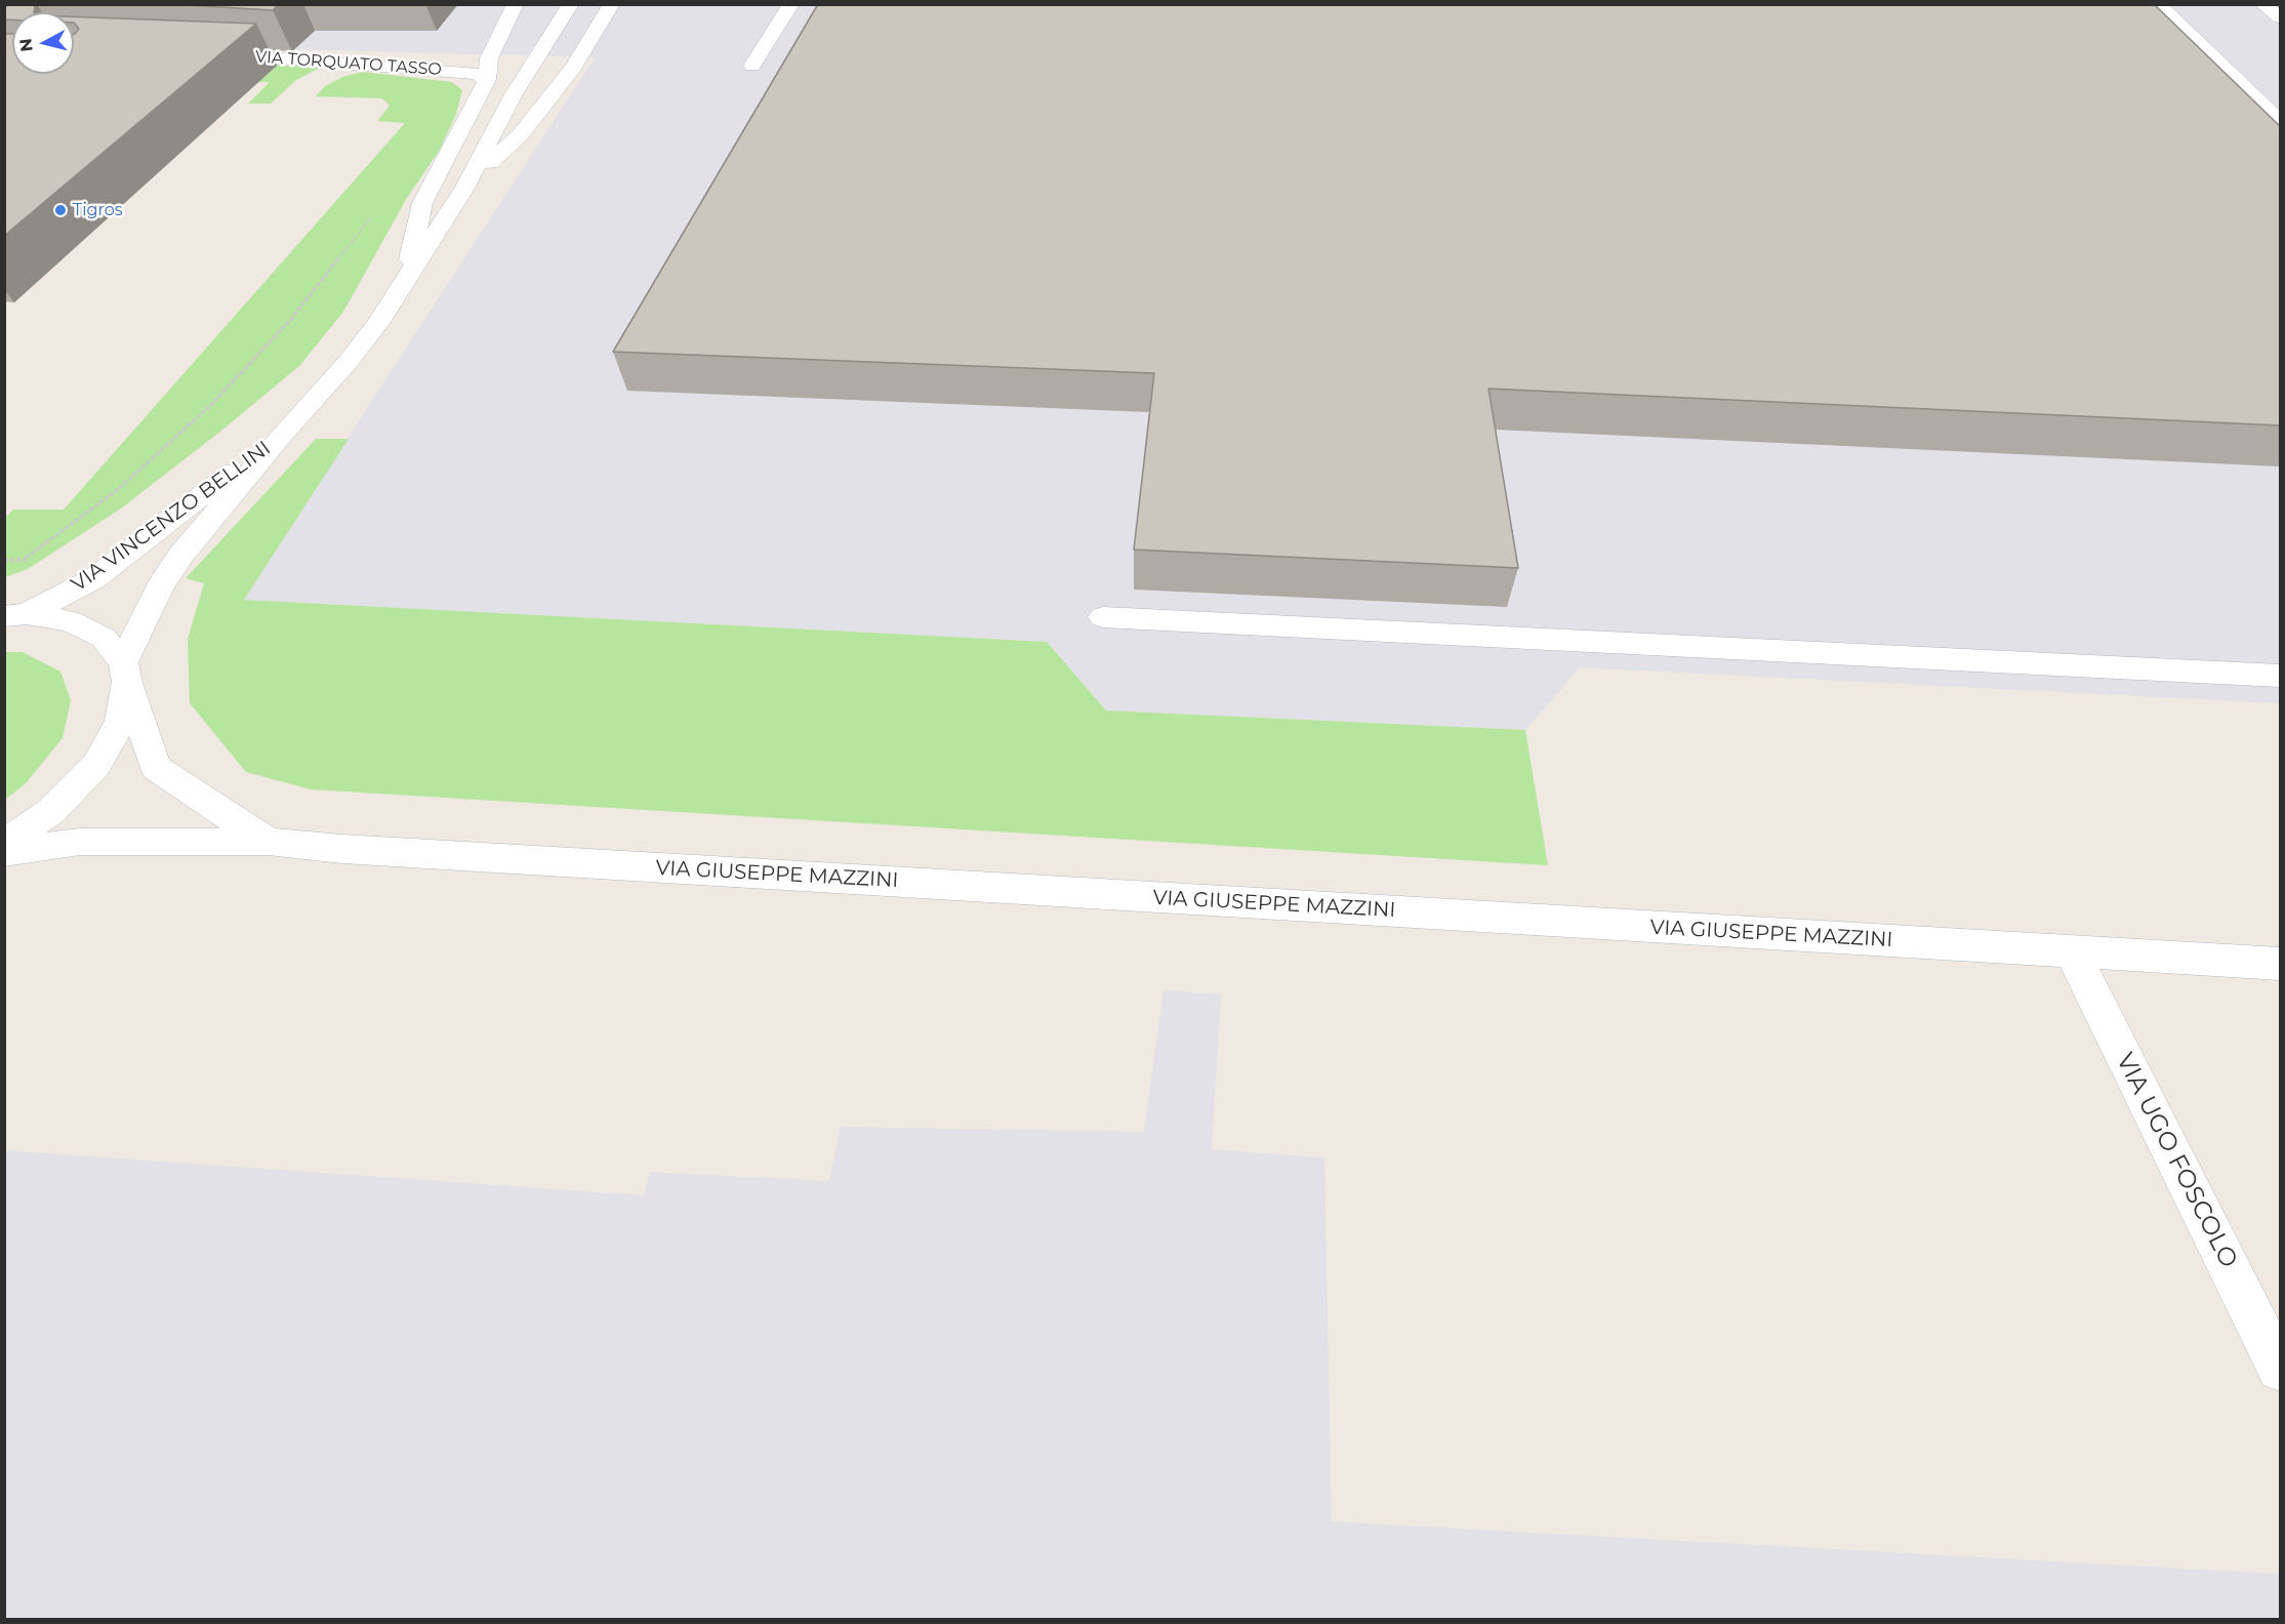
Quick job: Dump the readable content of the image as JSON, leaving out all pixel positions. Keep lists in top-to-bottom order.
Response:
{
  "streets": {
    "street": [
      "VIA TORQUATO TASSO",
      "VIA VINCENZO BELLINI",
      "VIA GIUSEPPE MAZZINI",
      "VIA UGO FOSCOLO"
    ]
  },
  "crossings": [
    ["VIA TORQUATO TASSO", "VIA VINCENZO BELLINI"],
    ["VIA VINCENZO BELLINI", "VIA GIUSEPPE MAZZINI"],
    ["VIA GIUSEPPE MAZZINI", "VIA UGO FOSCOLO"]
  ],
  "places": ["Tigros"],
  "north": "left"
}
